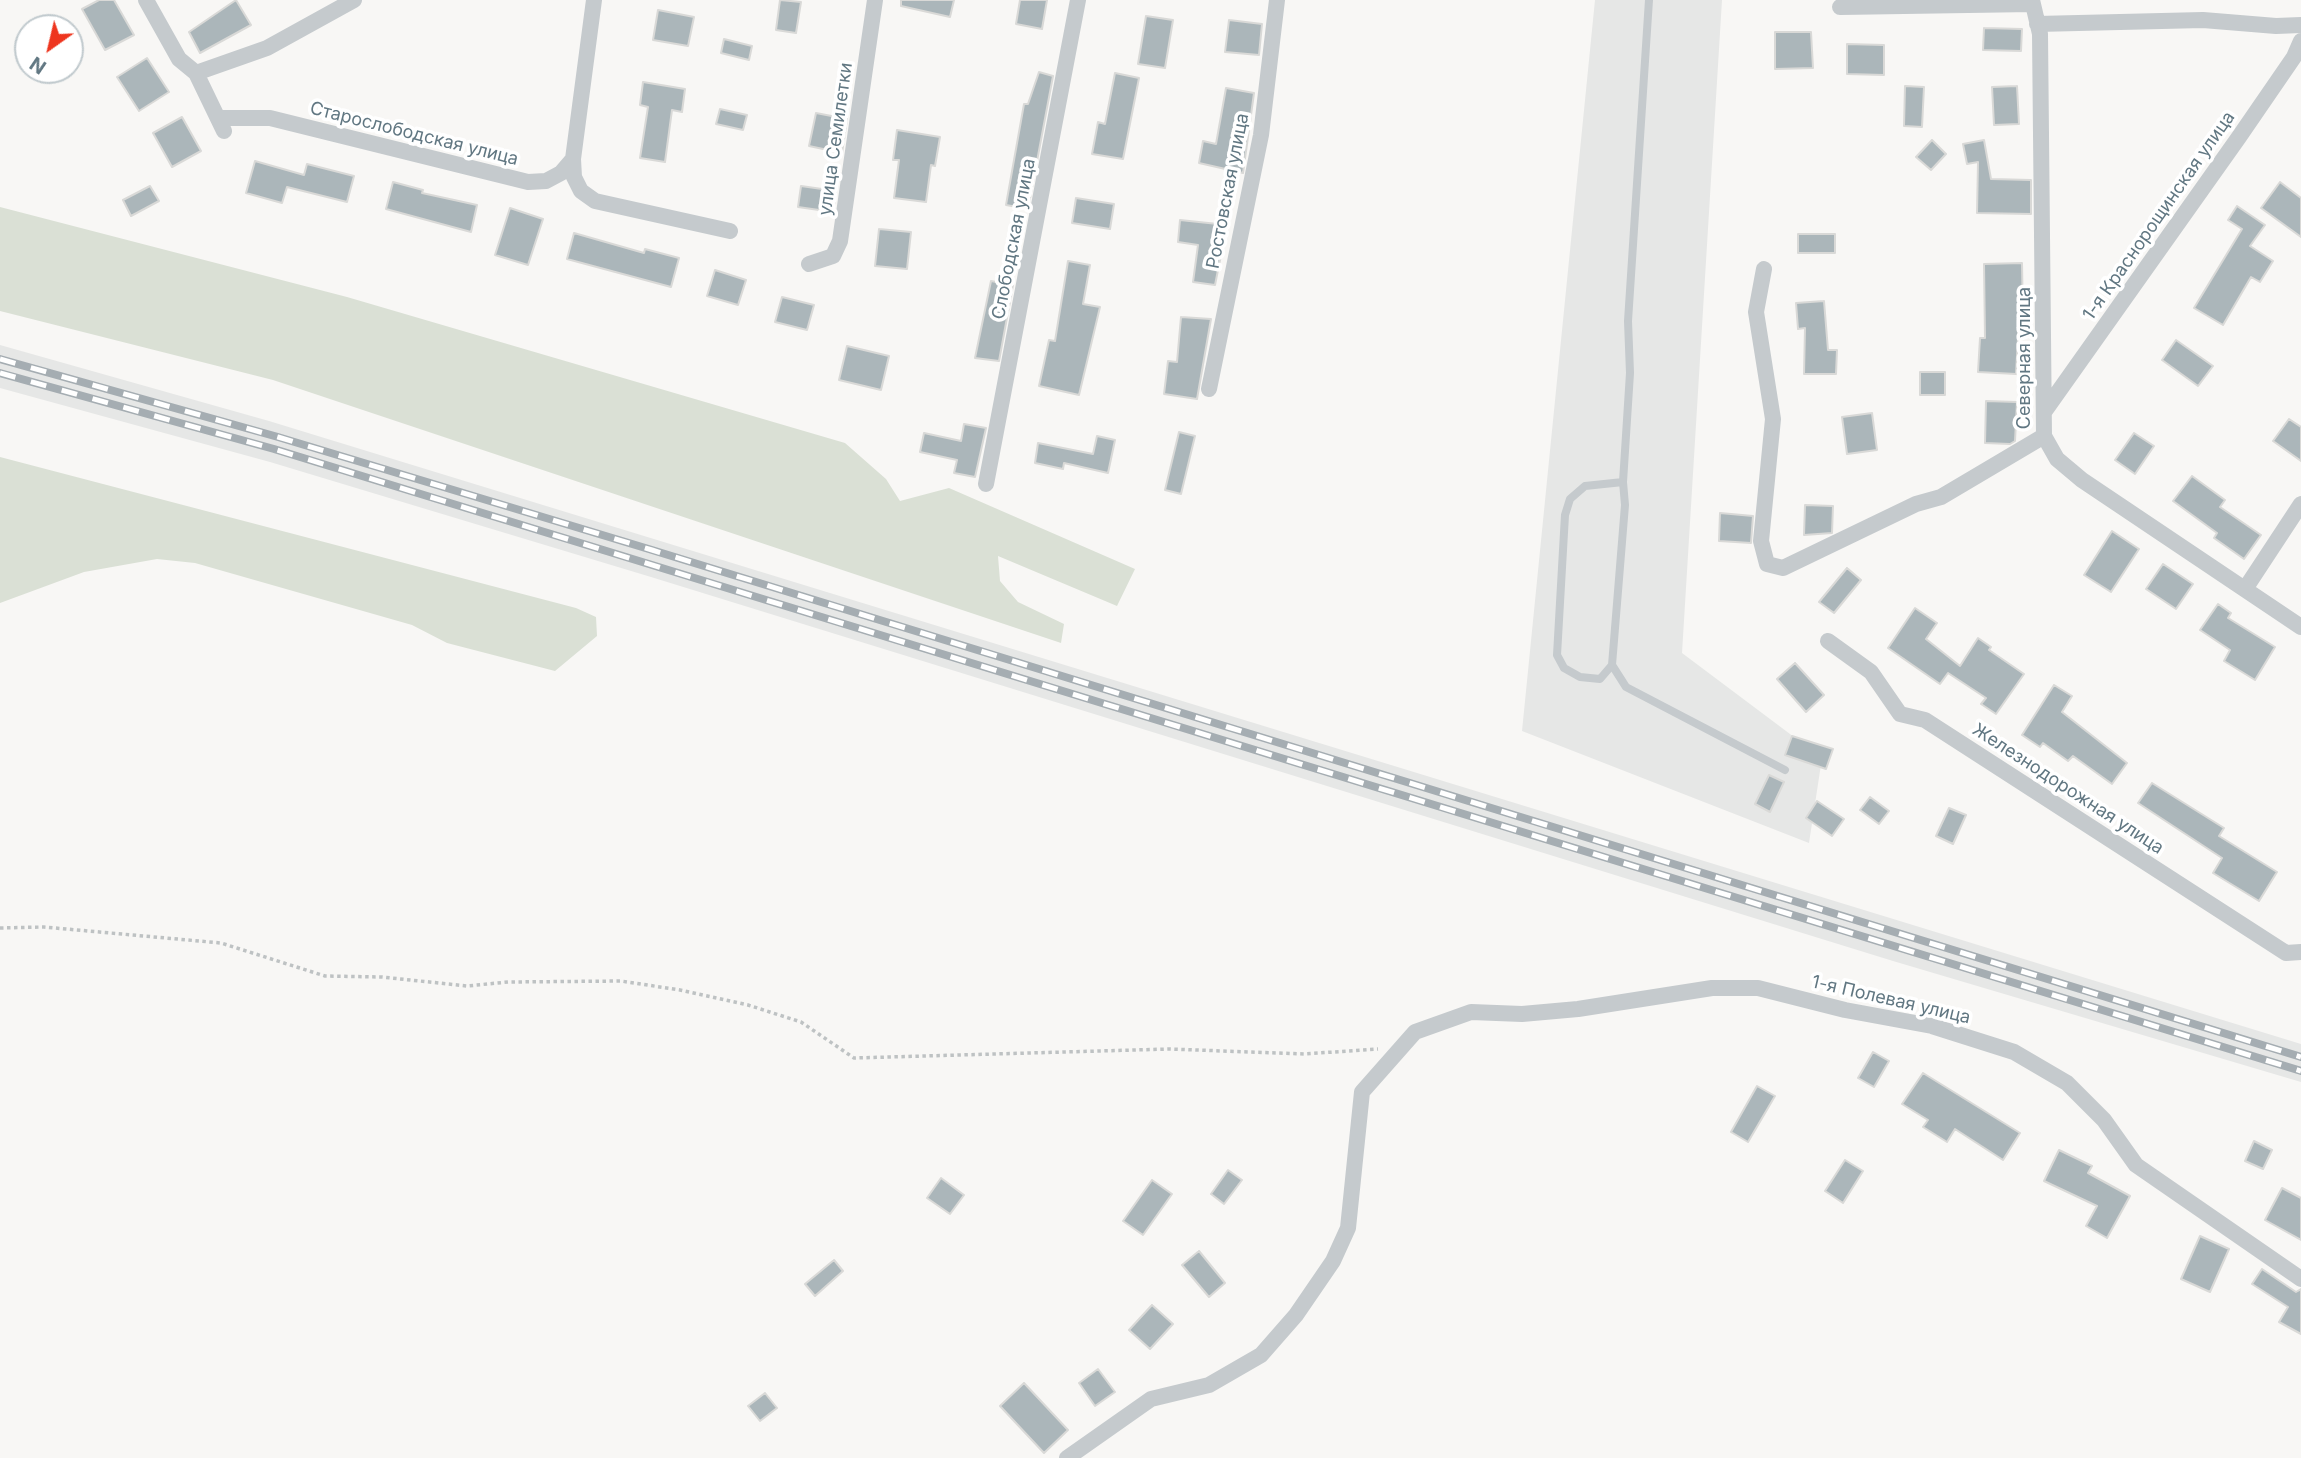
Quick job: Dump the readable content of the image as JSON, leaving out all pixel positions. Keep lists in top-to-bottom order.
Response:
{
  "streets": {
    "street": [
      "Старослободская улица",
      "улица Семилетки",
      "Ростовская улица",
      "1-я Краснорощинская улица",
      "Слободская улица",
      "Северная улица",
      "Железнодорожная улица",
      "1-я Полевая улица"
    ]
  },
  "crossings": [
    ["1-я Краснорощинская улица", "Северная улица"]
  ],
  "north": "bottom left"
}
